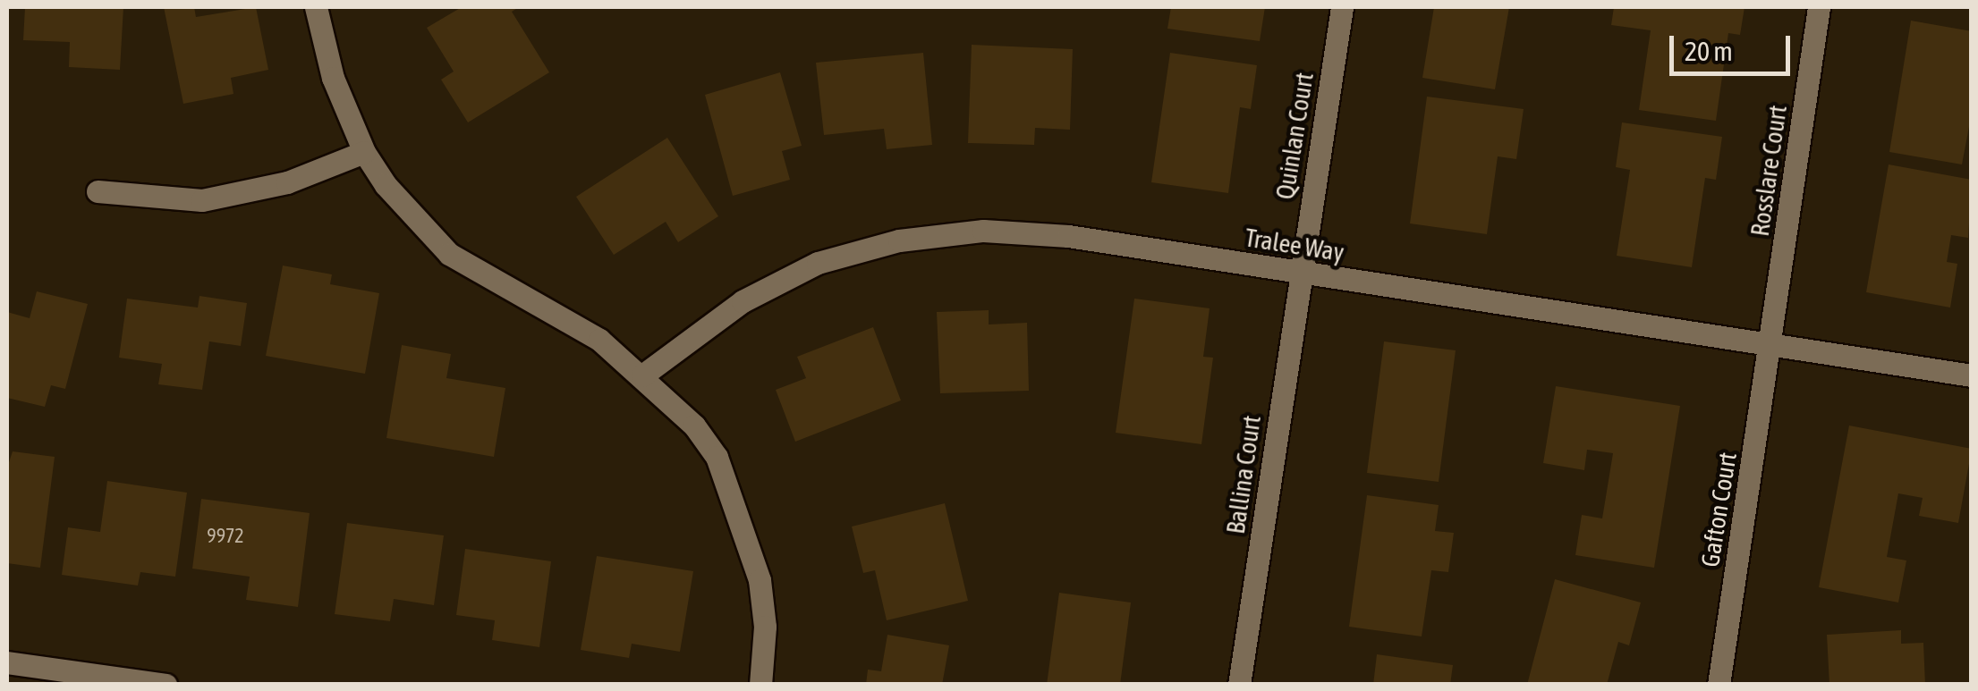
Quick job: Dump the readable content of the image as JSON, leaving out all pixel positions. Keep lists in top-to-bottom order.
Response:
{
  "streets": {
    "street": [
      "Quinlan Court",
      "Rosslare Court",
      "Tralee Way",
      "Ballina Court",
      "Gafton Court"
    ]
  },
  "crossings": [
    ["Quinlan Court", "Tralee Way"],
    ["Quinlan Court", "Ballina Court"],
    ["Rosslare Court", "Tralee Way"],
    ["Rosslare Court", "Gafton Court"],
    ["Tralee Way", "Ballina Court"],
    ["Tralee Way", "Gafton Court"]
  ],
  "house_numbers": ["9972"],
  "scale_bar": "20 m"
}
